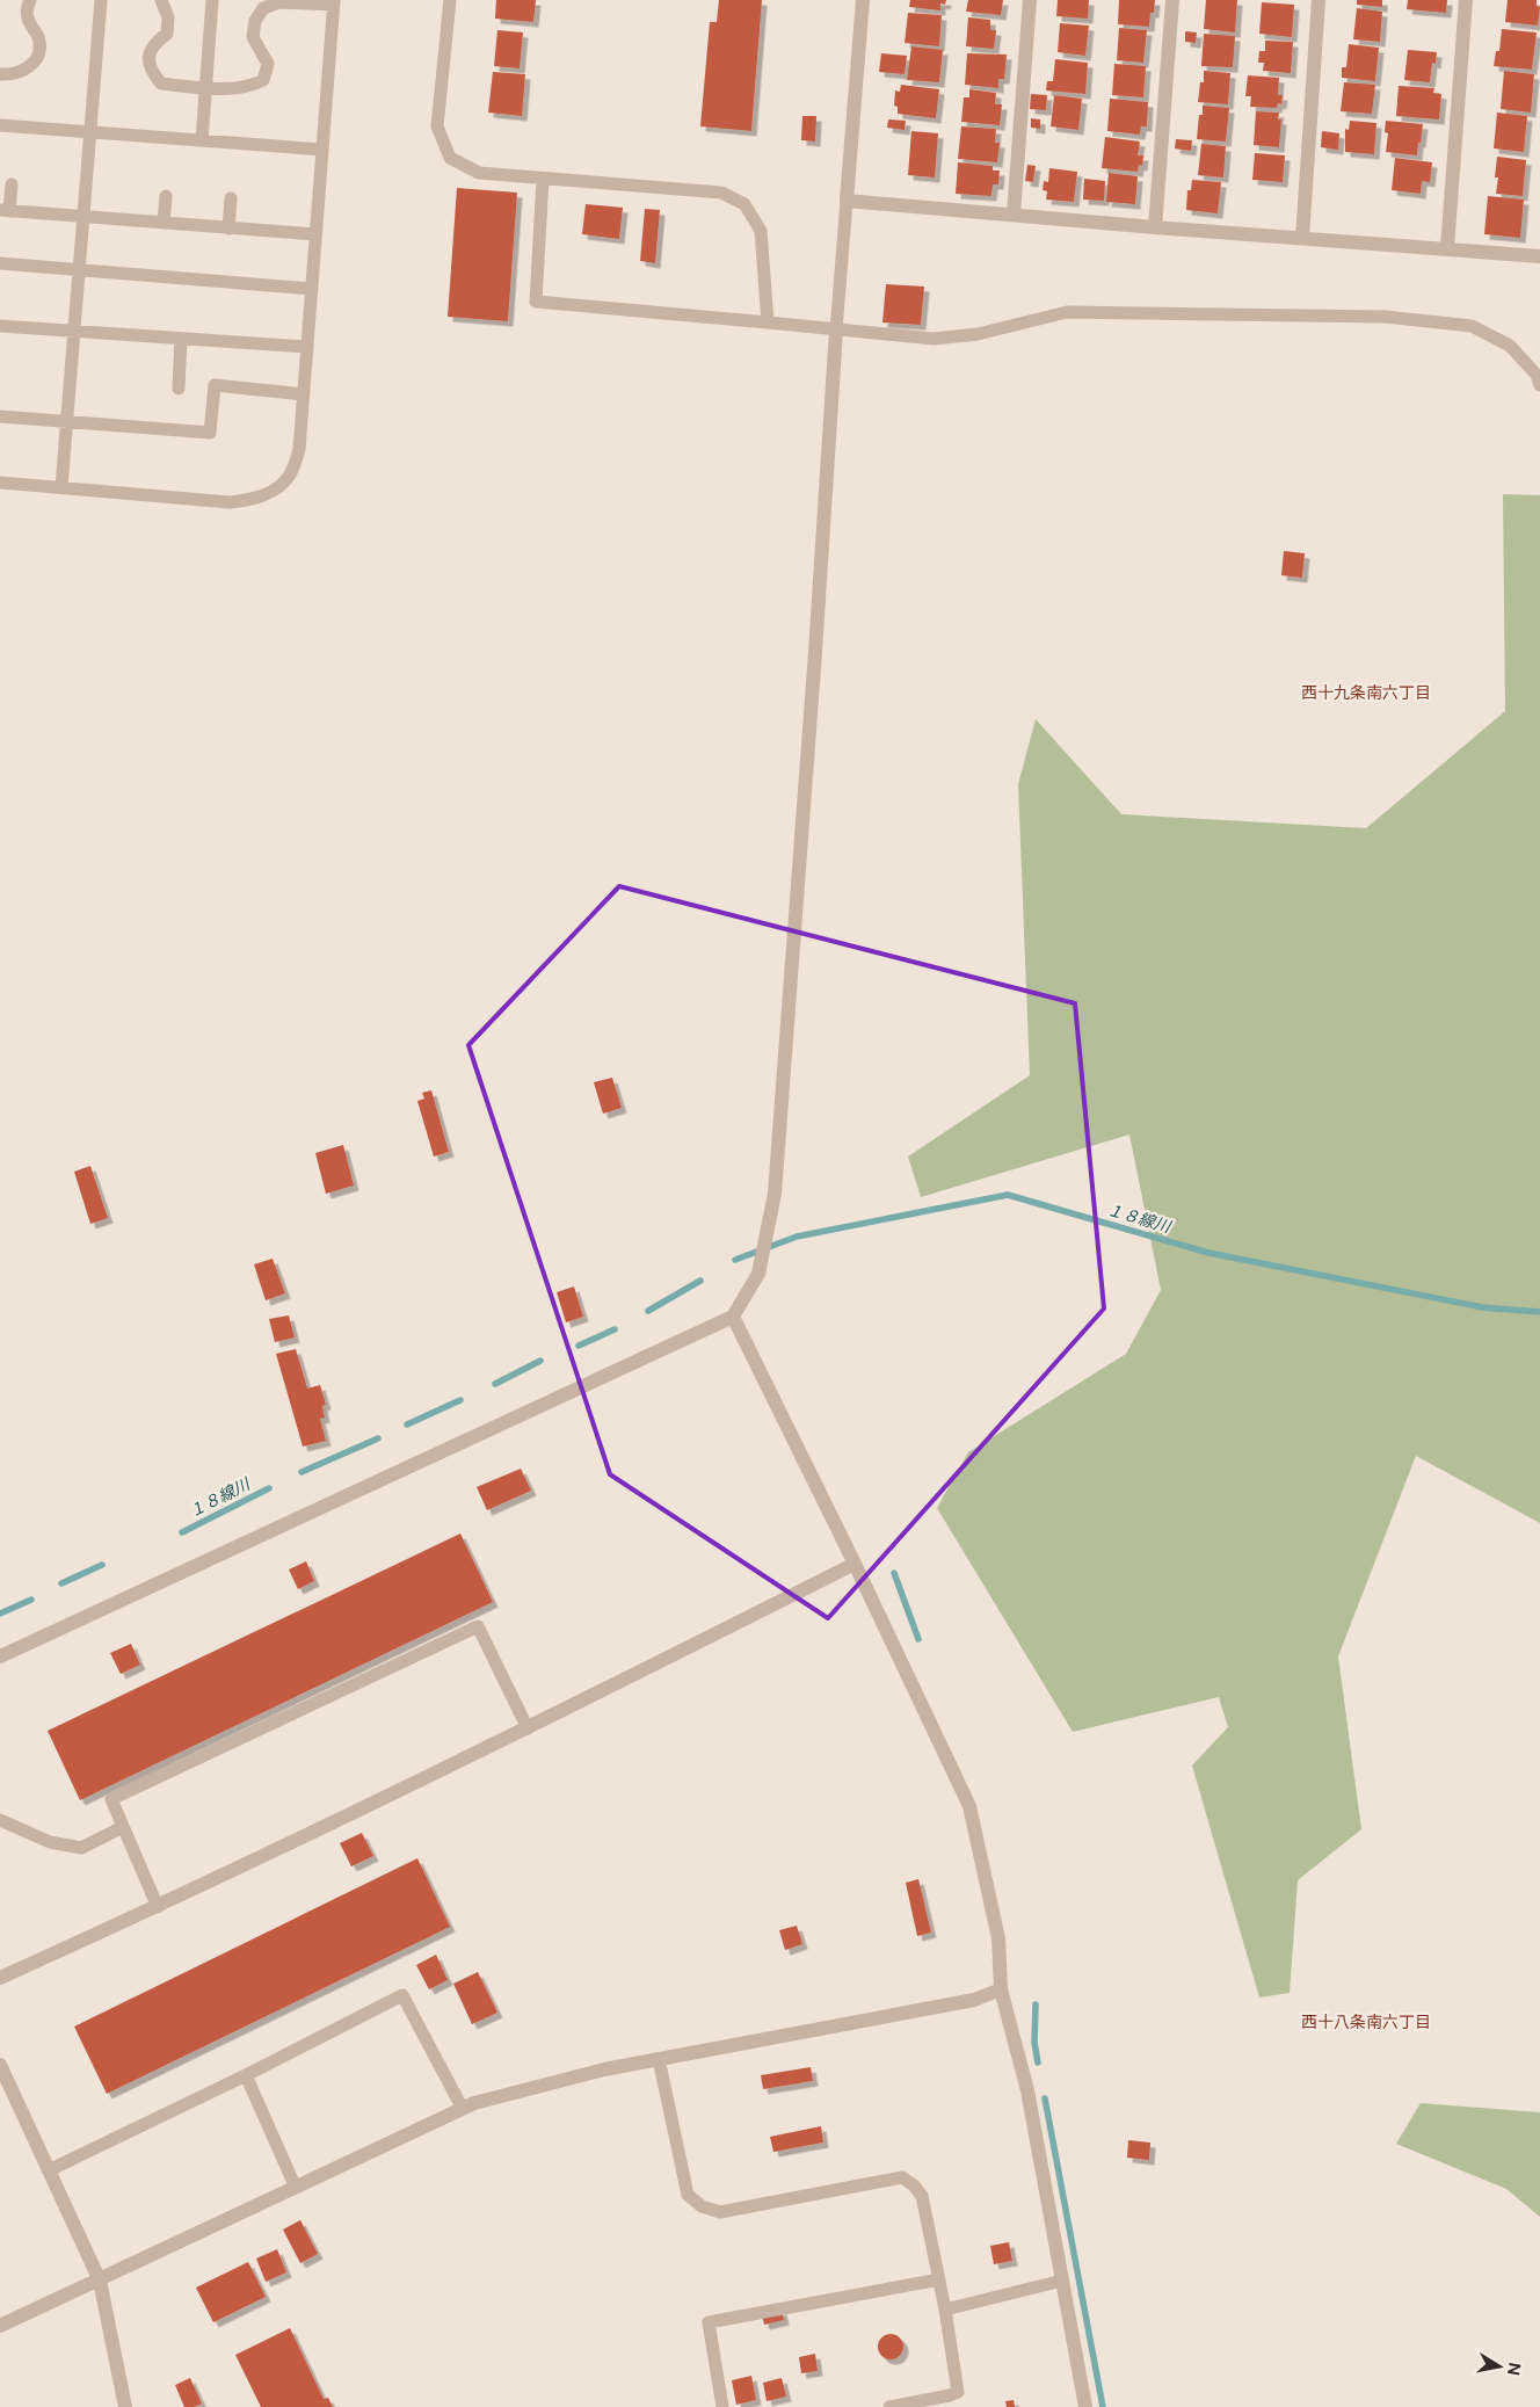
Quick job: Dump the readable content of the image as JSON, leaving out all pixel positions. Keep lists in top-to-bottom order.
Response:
{
  "districts": ["西十九条南六丁目", "西十八条南六丁目"],
  "water": ["１８線川"],
  "north": "right"
}
